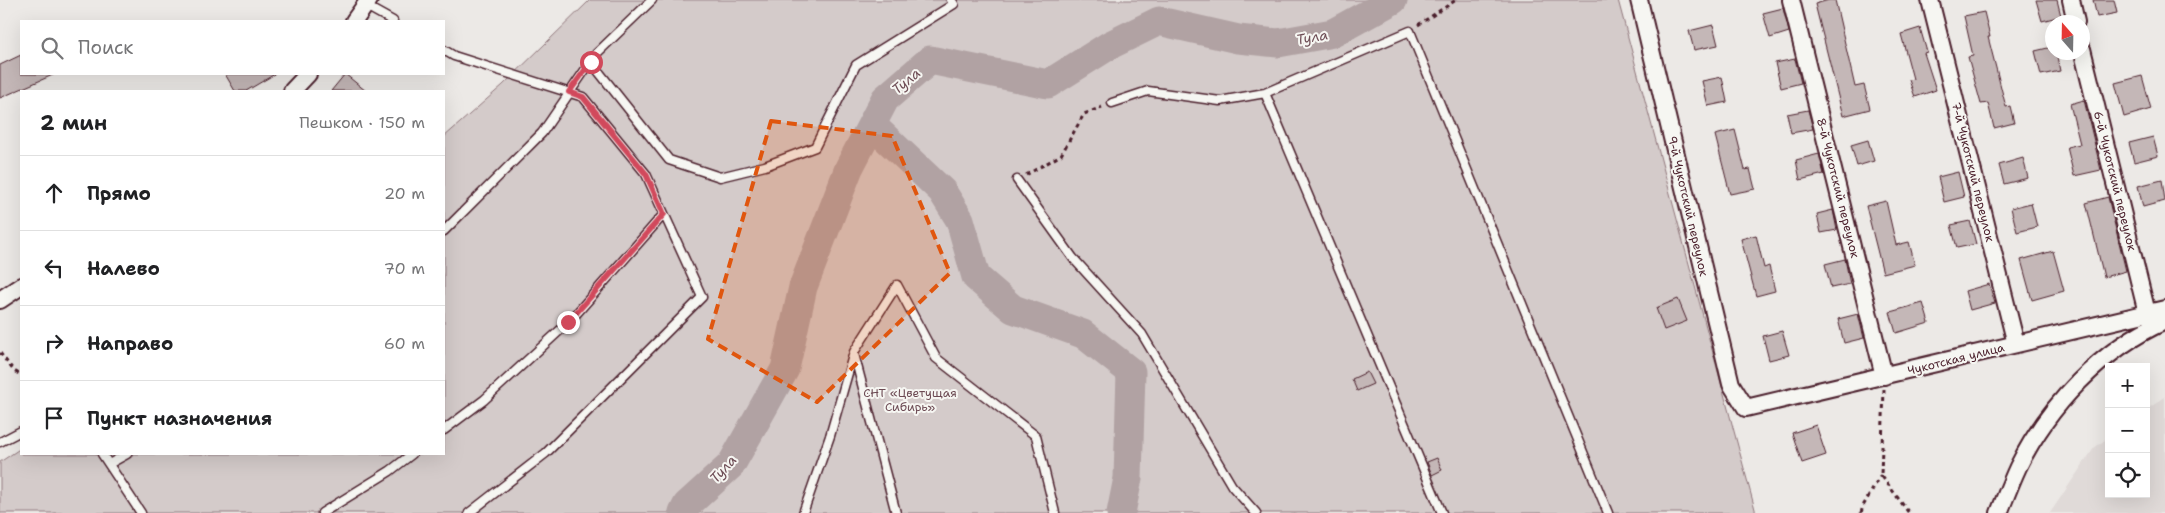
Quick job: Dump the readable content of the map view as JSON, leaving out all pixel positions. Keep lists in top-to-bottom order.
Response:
{
  "streets": {
    "street": [
      "7-й Чукотский переулок",
      "6-й Чукотский переулок",
      "8-й Чукотский переулок",
      "9-й Чукотский переулок",
      "Чукотская улица"
    ]
  },
  "crossings": [
    ["7-й Чукотский переулок", "Чукотская улица"],
    ["6-й Чукотский переулок", "Чукотская улица"],
    ["8-й Чукотский переулок", "Чукотская улица"],
    ["9-й Чукотский переулок", "Чукотская улица"]
  ],
  "water": ["Тула"],
  "parks": ["СНТ «Цветущая Сибирь»"],
  "north": "top",
  "page": {
    "search": "Поиск",
    "heading": ["2 мин", "Пешком · 150 m"],
    "list": [
      ["Прямо", "20 m"],
      ["Налево", "70 m"],
      ["Направо", "60 m"],
      "Пункт назначения"
    ],
    "map_buttons": ["+", "−"]
  }
}
